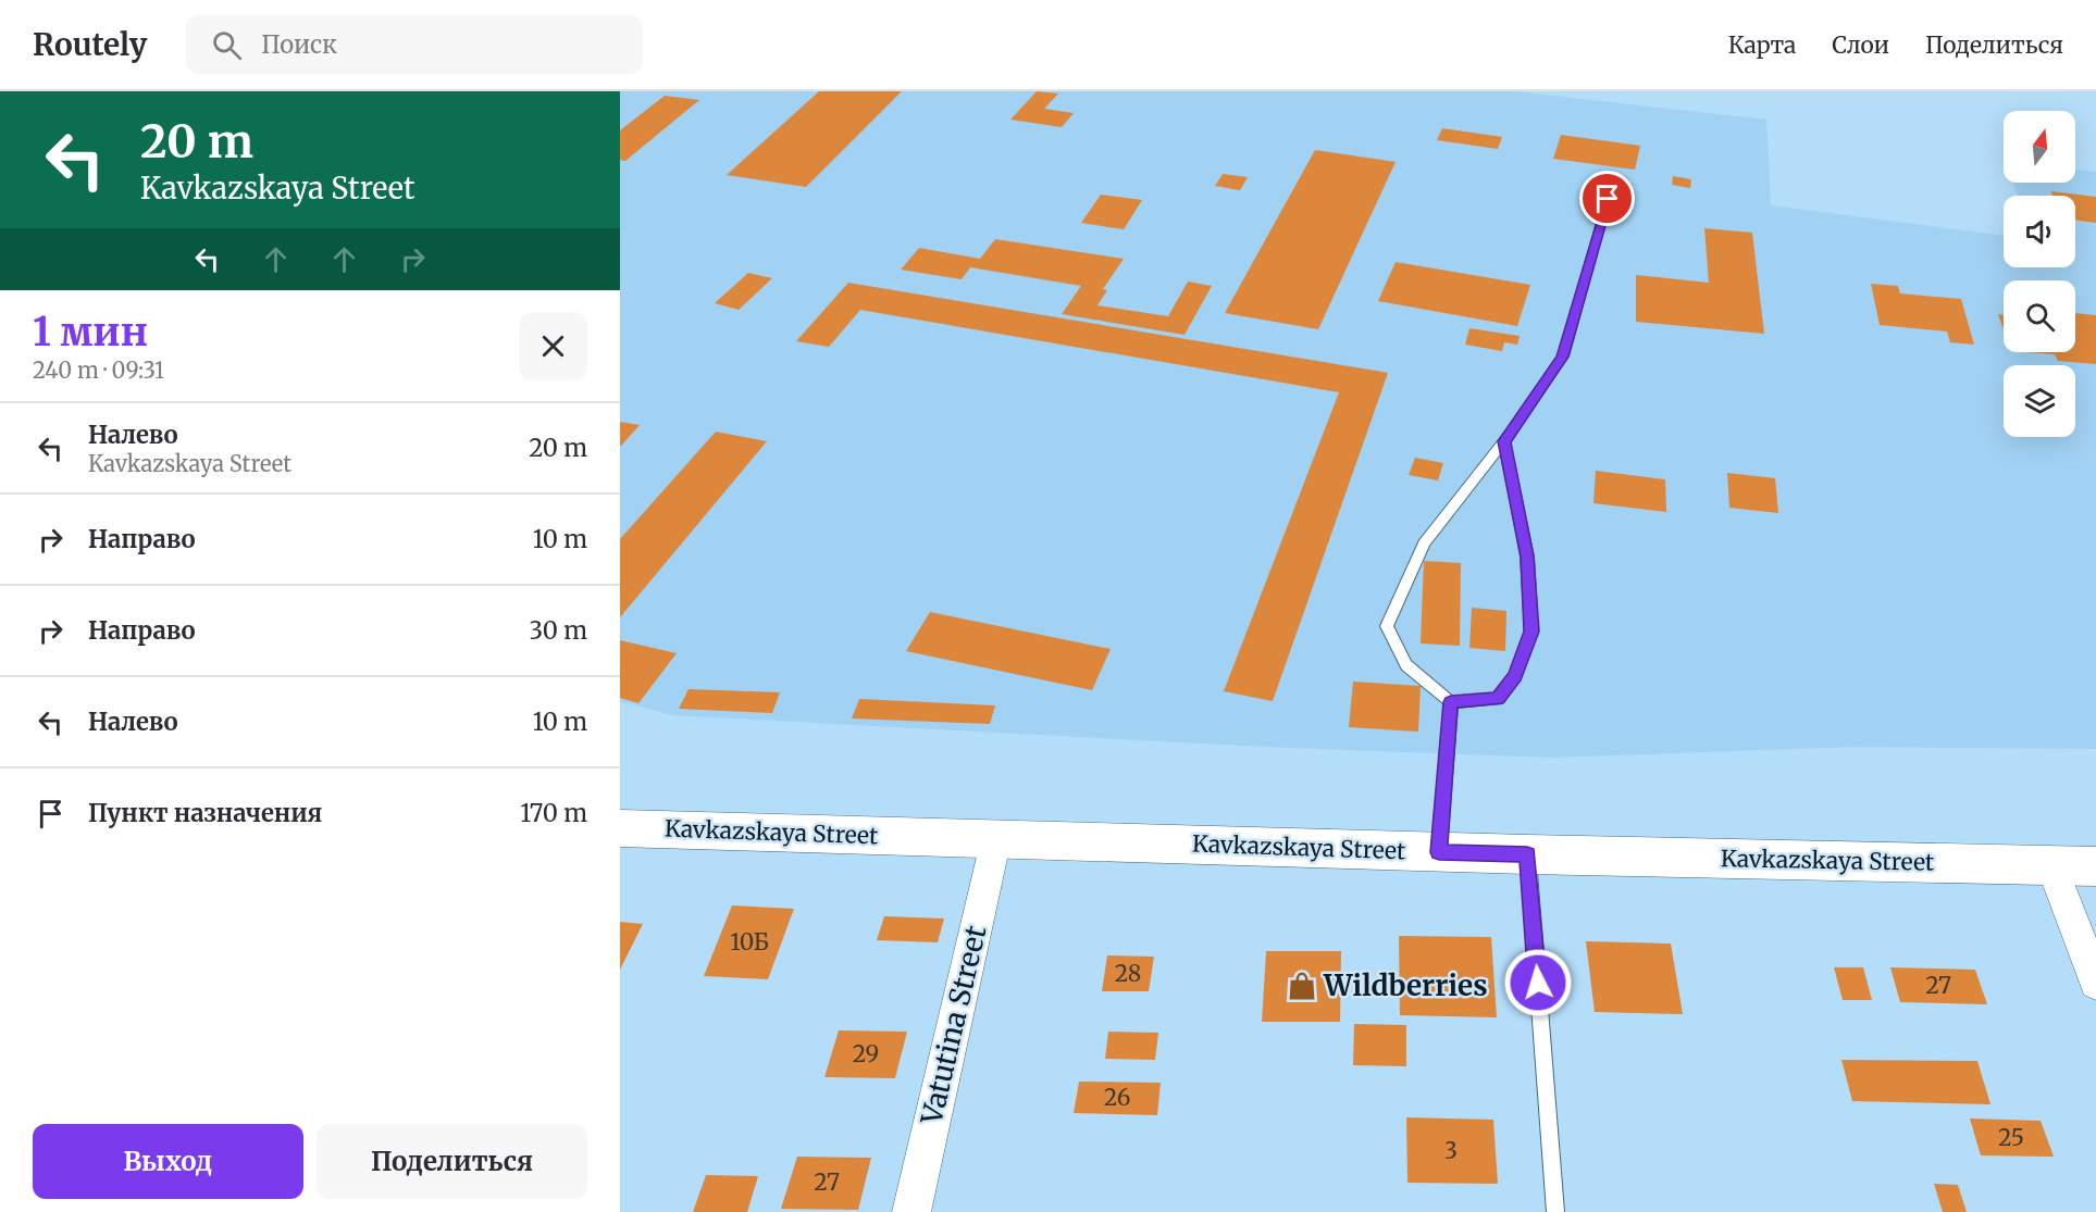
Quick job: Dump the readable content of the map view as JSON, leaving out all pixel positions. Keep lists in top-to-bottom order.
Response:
{
  "streets": {
    "main road": ["Kavkazskaya Street"],
    "street": ["Vatutina Street"]
  },
  "crossings": [
    ["Kavkazskaya Street", "Vatutina Street"]
  ],
  "places": {
    "shop": ["Wildberries"]
  },
  "house_numbers": [
    "10Б",
    "28",
    "27",
    "29",
    "26",
    "25",
    "3",
    "27"
  ],
  "north": "top",
  "page": {
    "header": "Routely",
    "search": "Поиск",
    "nav": ["Карта", "Слои", "Поделиться"],
    "turn": ["20 m", "Kavkazskaya Street"],
    "heading": ["1 мин", "240 m · 09:31"],
    "list": [
      {
        "name": "Налево",
        "note": "Kavkazskaya Street",
        "value": "20 m"
      },
      {
        "name": "Направо",
        "value": "10 m"
      },
      {
        "name": "Направо",
        "value": "30 m"
      },
      {
        "name": "Налево",
        "value": "10 m"
      },
      {
        "name": "Пункт назначения",
        "value": "170 m"
      }
    ],
    "buttons": ["Выход", "Поделиться"]
  }
}
